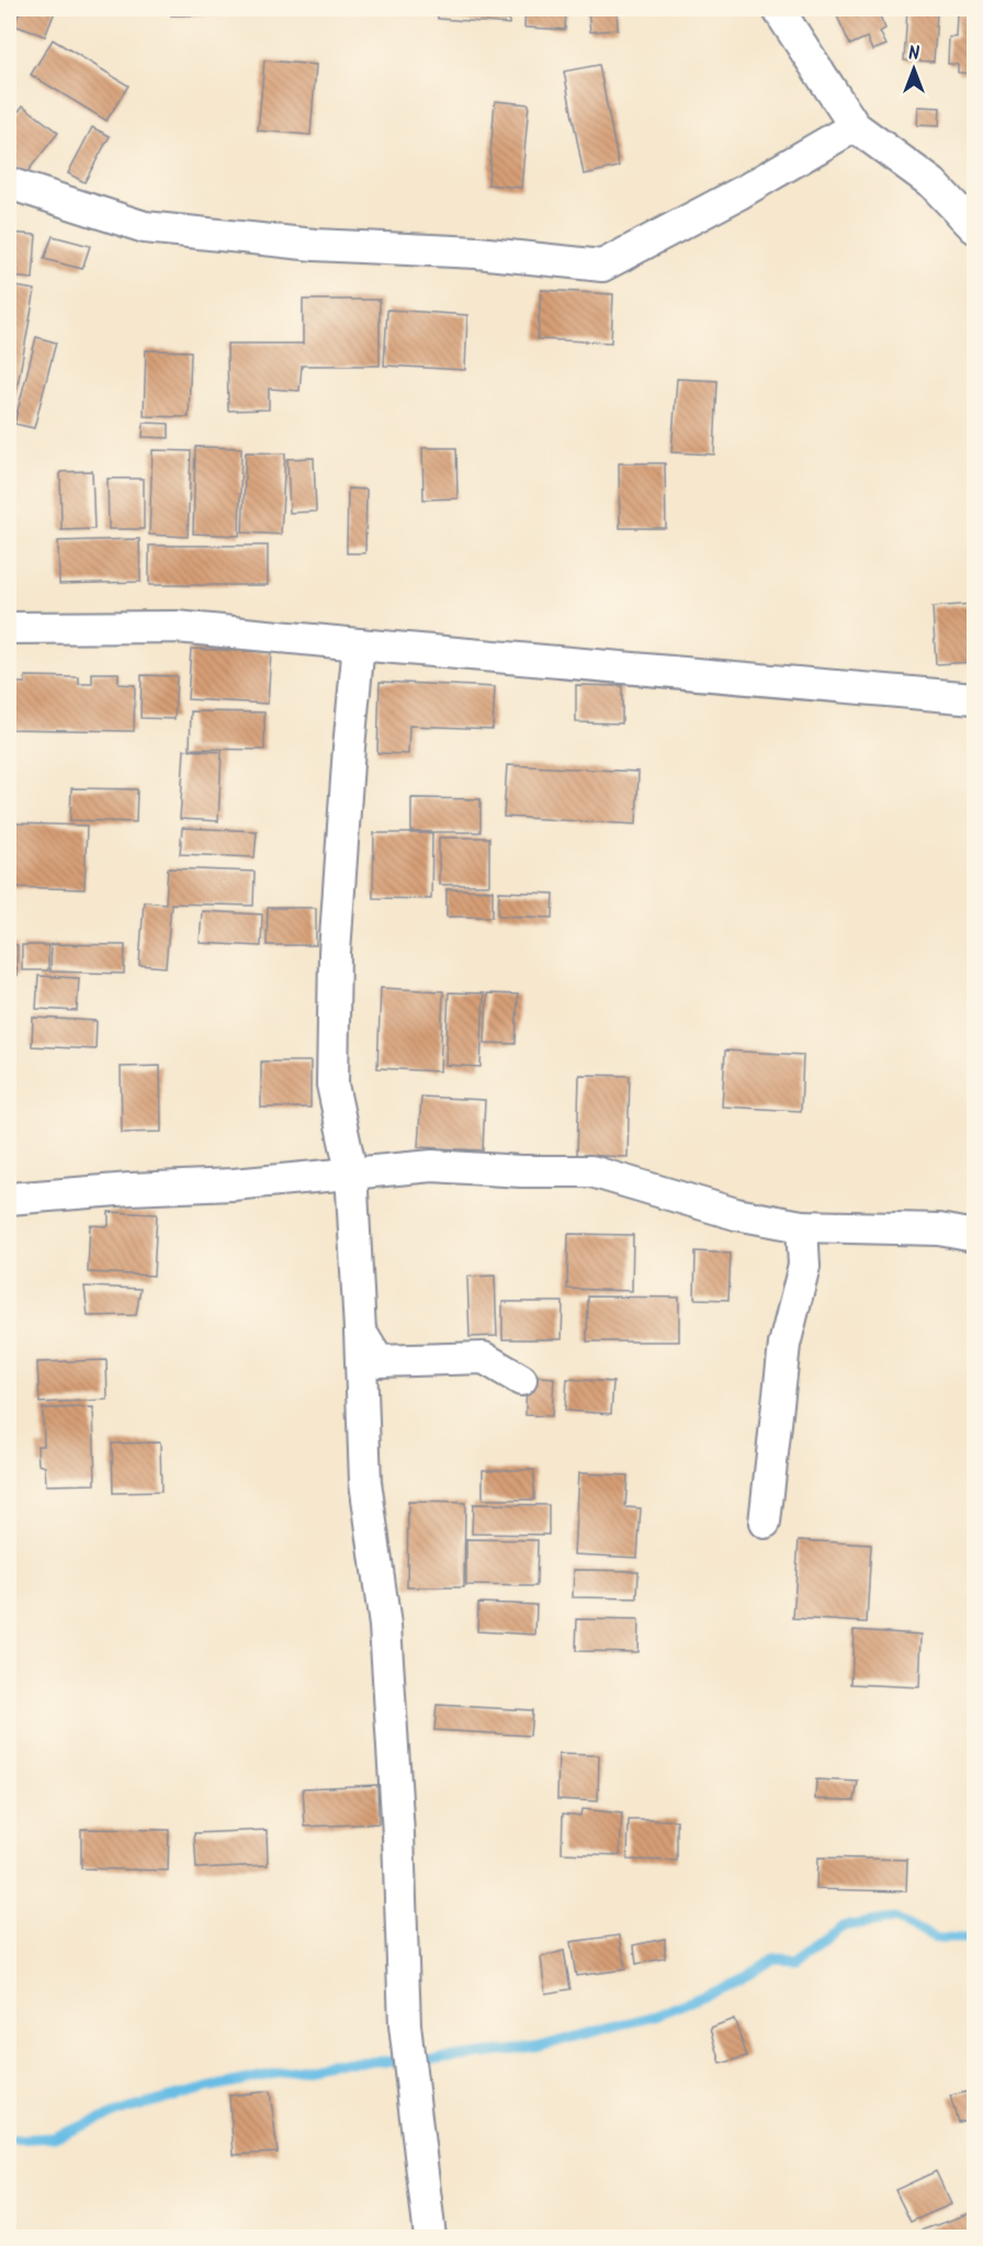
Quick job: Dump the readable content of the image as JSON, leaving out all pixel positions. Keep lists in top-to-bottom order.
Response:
{
  "north": "top"
}
